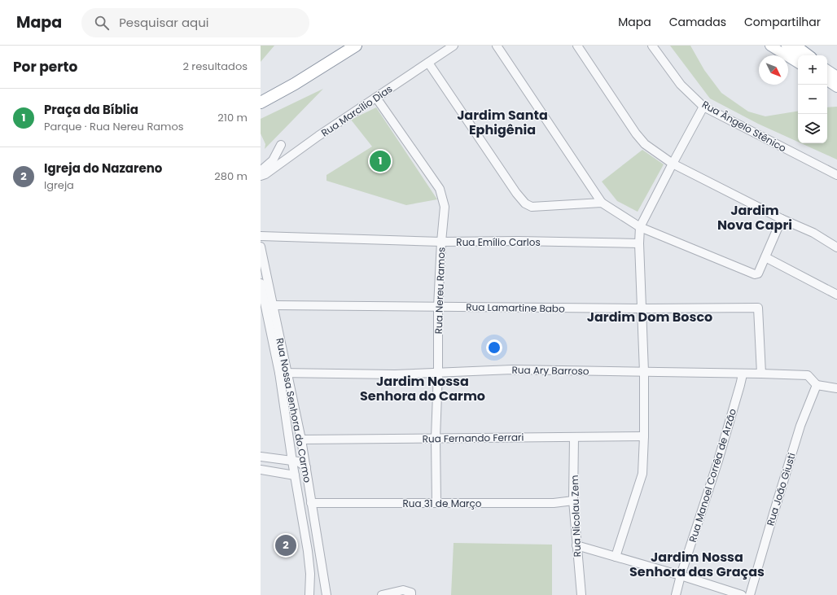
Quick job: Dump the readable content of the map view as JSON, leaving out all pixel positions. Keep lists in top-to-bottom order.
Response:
{
  "streets": {
    "street": [
      "Rua Marcílio Dias",
      "Rua Ângelo Stênico",
      "Rua Emílio Carlos",
      "Rua Nereu Ramos",
      "Rua Lamartine Babo",
      "Rua Ary Barroso",
      "Rua Nossa Senhora do Carmo",
      "Rua Fernando Ferrari",
      "Rua Manoel Corrêa de Arzão",
      "Rua João Giusti",
      "Rua 31 de Março",
      "Rua Nicolau Zem"
    ]
  },
  "crossings": [
    ["Rua Marcílio Dias", "Rua Nereu Ramos"],
    ["Rua Emílio Carlos", "Rua Nereu Ramos"],
    ["Rua Nereu Ramos", "Rua Lamartine Babo"],
    ["Rua Nereu Ramos", "Rua Ary Barroso"],
    ["Rua Nereu Ramos", "Rua Fernando Ferrari"],
    ["Rua Nereu Ramos", "Rua 31 de Março"],
    ["Rua Lamartine Babo", "Rua Ary Barroso"],
    ["Rua Lamartine Babo", "Rua Nossa Senhora do Carmo"],
    ["Rua Ary Barroso", "Rua Nossa Senhora do Carmo"],
    ["Rua Ary Barroso", "Rua Manoel Corrêa de Arzão"],
    ["Rua Ary Barroso", "Rua João Giusti"],
    ["Rua Nossa Senhora do Carmo", "Rua Fernando Ferrari"],
    ["Rua Nossa Senhora do Carmo", "Rua 31 de Março"],
    ["Rua Fernando Ferrari", "Rua Nicolau Zem"],
    ["Rua 31 de Março", "Rua Nicolau Zem"]
  ],
  "districts": [
    "Jardim Santa Ephigênia",
    "Jardim Nova Capri",
    "Jardim Dom Bosco",
    "Jardim Nossa Senhora do Carmo",
    "Jardim Nossa Senhora das Graças"
  ],
  "north": "bottom right",
  "page": {
    "header": "Mapa",
    "search": "Pesquisar aqui",
    "nav": ["Mapa", "Camadas", "Compartilhar"],
    "heading": ["Por perto", "2 resultados"],
    "map_buttons": ["+", "−"],
    "list": [
      {
        "mark": "1",
        "name": "Praça da Bíblia",
        "note": "Parque · Rua Nereu Ramos",
        "value": "210 m"
      },
      {
        "mark": "2",
        "name": "Igreja do Nazareno",
        "note": "Igreja",
        "value": "280 m"
      }
    ],
    "pins": ["1", "2"]
  }
}
